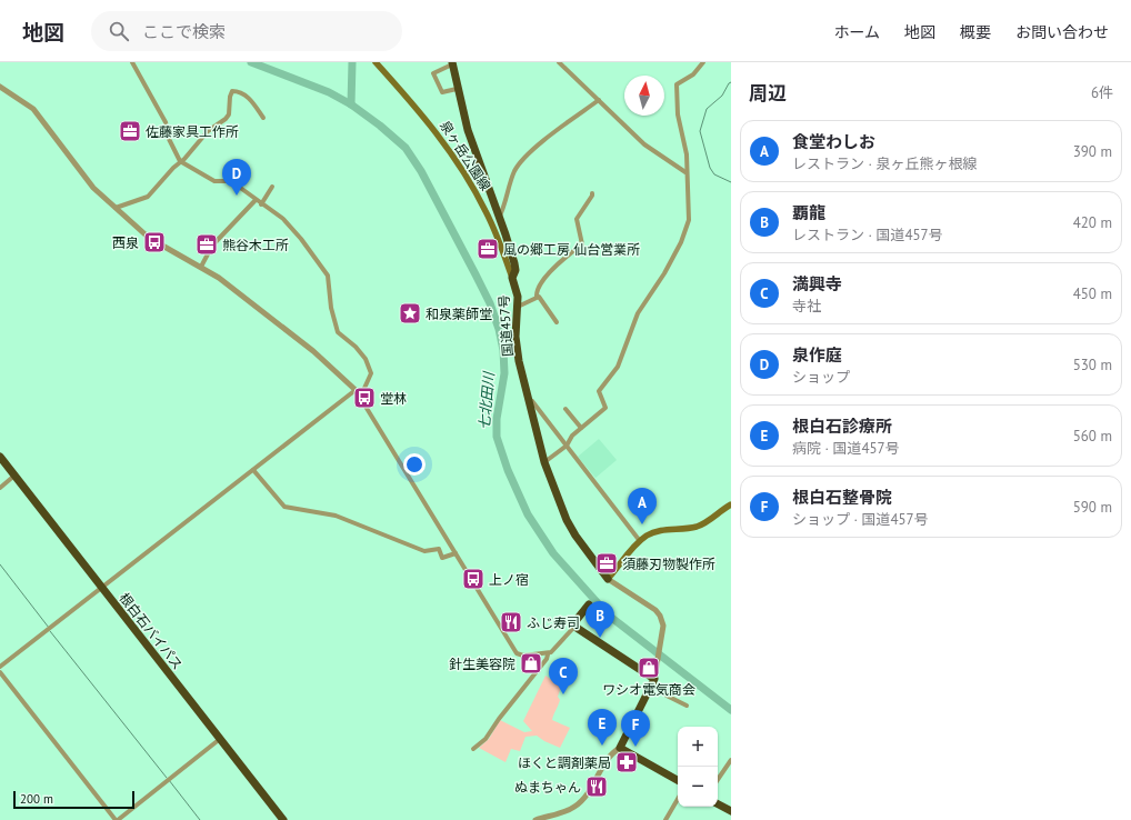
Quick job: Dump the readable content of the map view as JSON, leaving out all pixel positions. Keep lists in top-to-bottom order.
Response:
{
  "streets": {
    "highway": ["国道457号", "根白石バイパス"],
    "main road": ["泉ヶ岳公園線"]
  },
  "crossings": [
    ["泉ヶ岳公園線", "国道457号"]
  ],
  "water": ["七北田川"],
  "places": {
    "office": [
      "佐藤家具工作所",
      "熊谷木工所",
      "風の郷工房 仙台営業所",
      "須藤刃物製作所"
    ],
    "bus stop": ["西泉", "堂林", "上ノ宿"],
    "place": ["和泉薬師堂"],
    "restaurant": ["ふじ寿司", "ぬまちゃん"],
    "shop": ["針生美容院", "ワシオ電気商会"],
    "pharmacy": ["ほくと調剤薬局"]
  },
  "scale_bar": "200 m",
  "north": "top",
  "page": {
    "header": "地図",
    "search": "ここで検索",
    "nav": [
      "ホーム",
      "地図",
      "概要",
      "お問い合わせ"
    ],
    "heading": ["周辺", "6件"],
    "list": [
      {
        "mark": "A",
        "name": "食堂わしお",
        "note": "レストラン · 泉ヶ丘熊ヶ根線",
        "value": "390 m"
      },
      {
        "mark": "B",
        "name": "覇龍",
        "note": "レストラン · 国道457号",
        "value": "420 m"
      },
      {
        "mark": "C",
        "name": "満興寺",
        "note": "寺社",
        "value": "450 m"
      },
      {
        "mark": "D",
        "name": "泉作庭",
        "note": "ショップ",
        "value": "530 m"
      },
      {
        "mark": "E",
        "name": "根白石診療所",
        "note": "病院 · 国道457号",
        "value": "560 m"
      },
      {
        "mark": "F",
        "name": "根白石整骨院",
        "note": "ショップ · 国道457号",
        "value": "590 m"
      }
    ],
    "pins": [
      "D",
      "A",
      "B",
      "C",
      "E",
      "F"
    ],
    "map_buttons": ["+", "−"],
    "scale": "200 m"
  }
}
